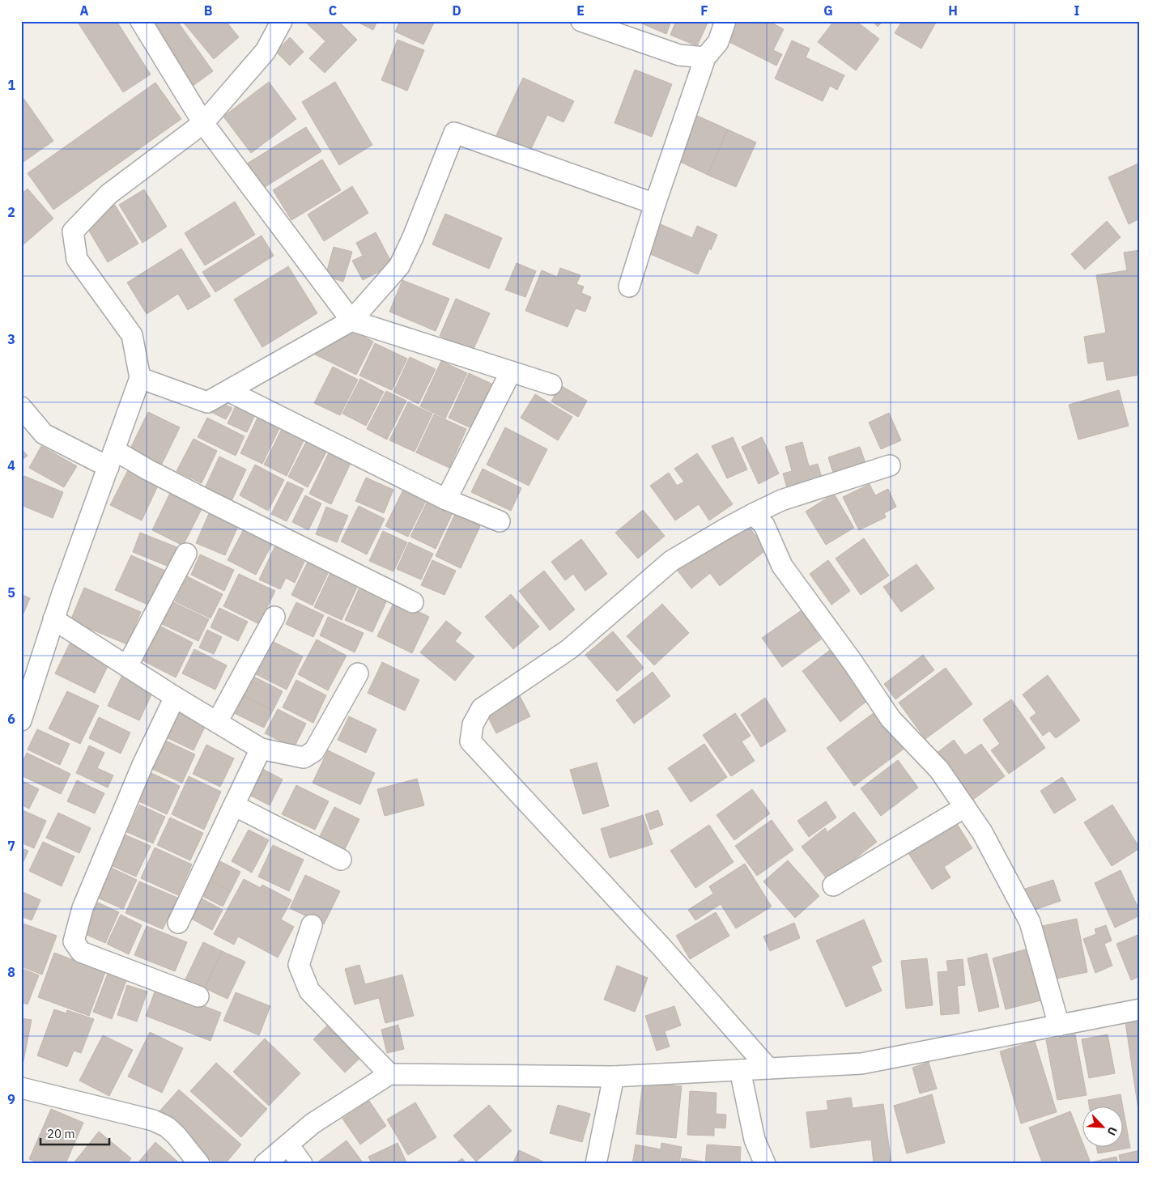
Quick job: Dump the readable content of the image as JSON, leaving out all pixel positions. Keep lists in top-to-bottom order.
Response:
{
  "scale_bar": "20 m",
  "north": "bottom right",
  "grid": {
    "columns": [
      "A",
      "B",
      "C",
      "D",
      "E",
      "F",
      "G",
      "H",
      "I"
    ],
    "rows": [
      "1",
      "2",
      "3",
      "4",
      "5",
      "6",
      "7",
      "8",
      "9"
    ]
  }
}
